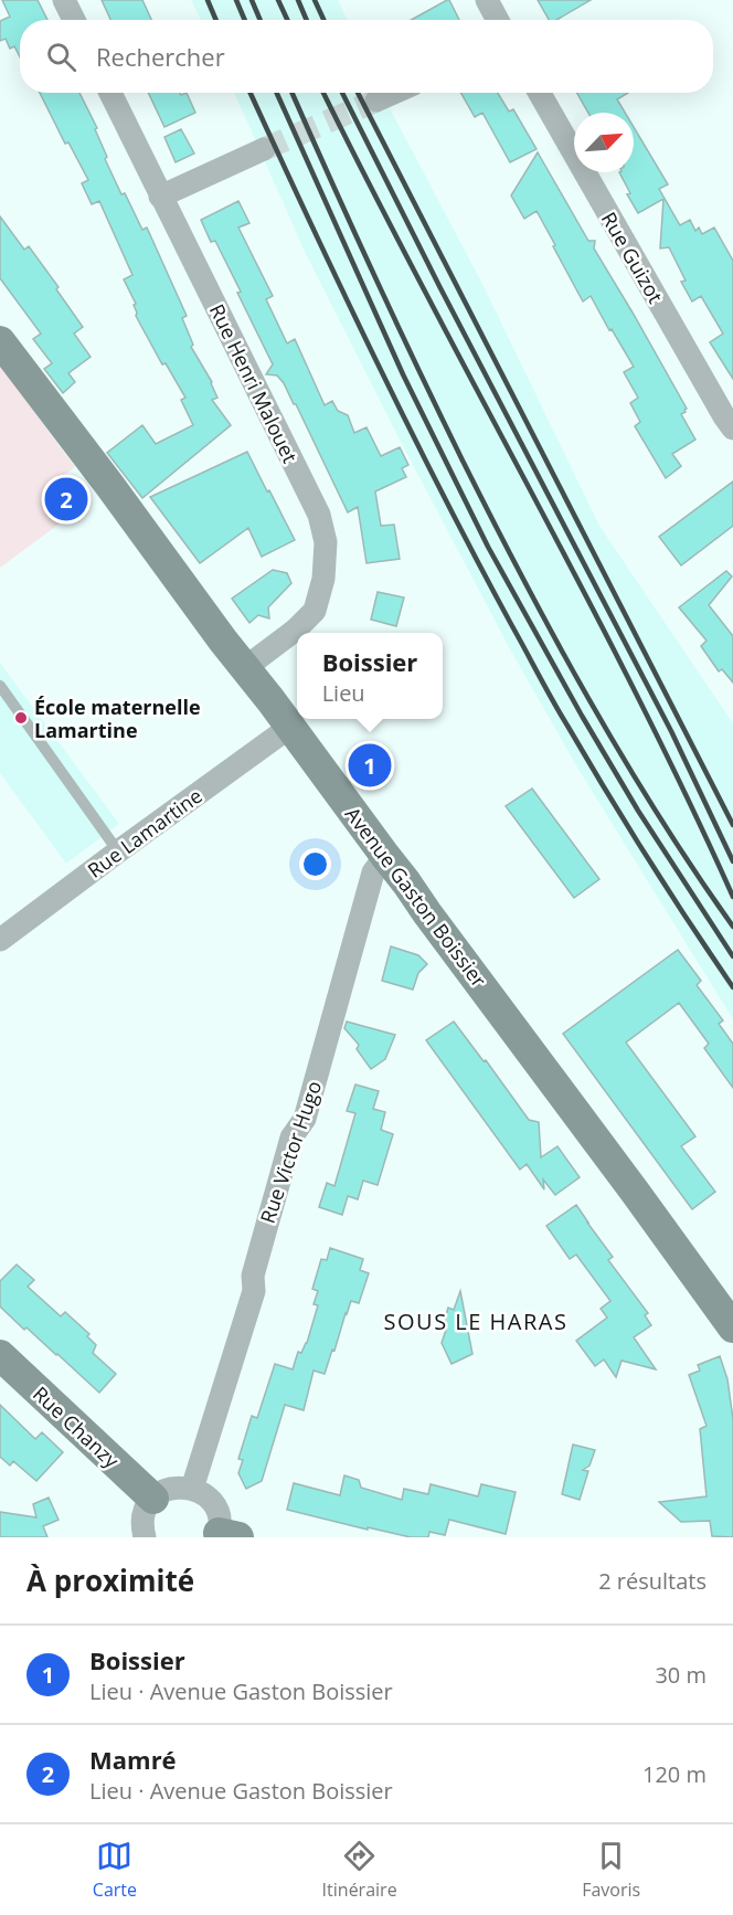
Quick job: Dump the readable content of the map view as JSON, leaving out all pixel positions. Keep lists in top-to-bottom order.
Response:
{
  "streets": {
    "street": [
      "Rue Guizot",
      "Rue Henri Malouet",
      "Rue Lamartine",
      "Avenue Gaston Boissier",
      "Rue Victor Hugo",
      "Rue Chanzy"
    ]
  },
  "crossings": [
    ["Rue Henri Malouet", "Avenue Gaston Boissier"],
    ["Rue Lamartine", "Avenue Gaston Boissier"],
    ["Avenue Gaston Boissier", "Rue Victor Hugo"]
  ],
  "districts": ["SOUS LE HARAS"],
  "places": ["École maternelle Lamartine"],
  "north": "top right",
  "page": {
    "search": "Rechercher",
    "pins": ["2", "1"],
    "popup": ["Boissier", "Lieu"],
    "heading": ["À proximité", "2 résultats"],
    "list": [
      {
        "mark": "1",
        "name": "Boissier",
        "note": "Lieu · Avenue Gaston Boissier",
        "value": "30 m"
      },
      {
        "mark": "2",
        "name": "Mamré",
        "note": "Lieu · Avenue Gaston Boissier",
        "value": "120 m"
      }
    ],
    "nav": ["Carte", "Itinéraire", "Favoris"]
  }
}
